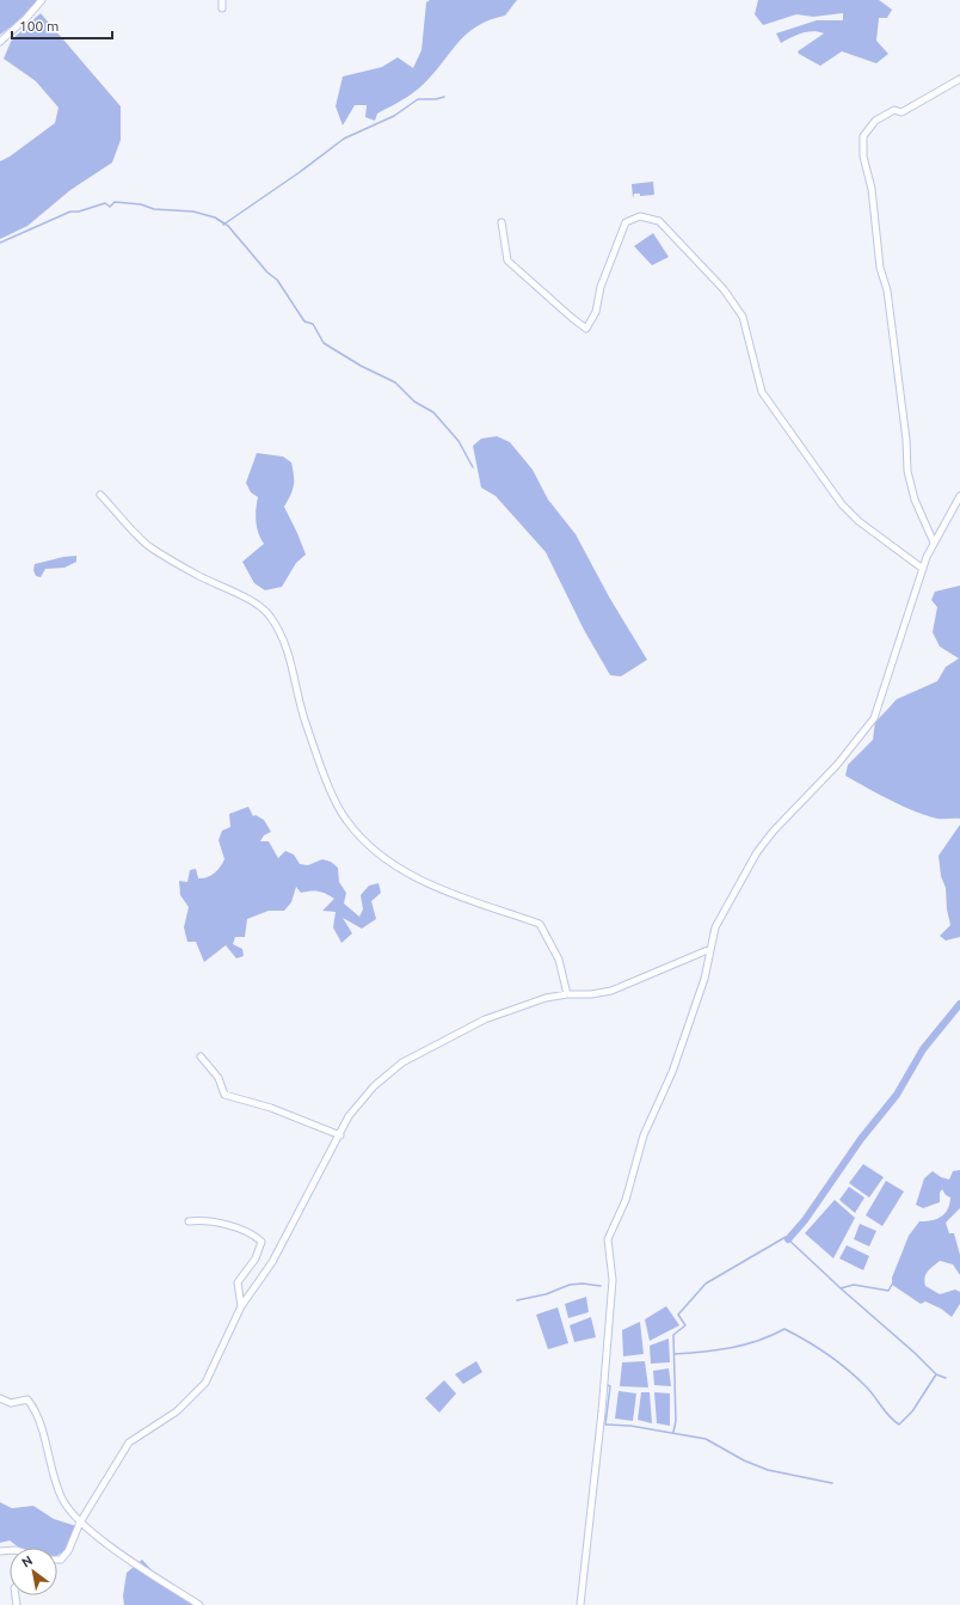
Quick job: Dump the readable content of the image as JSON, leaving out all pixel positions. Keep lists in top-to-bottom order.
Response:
{
  "scale_bar": "100 m",
  "north": "top left"
}
